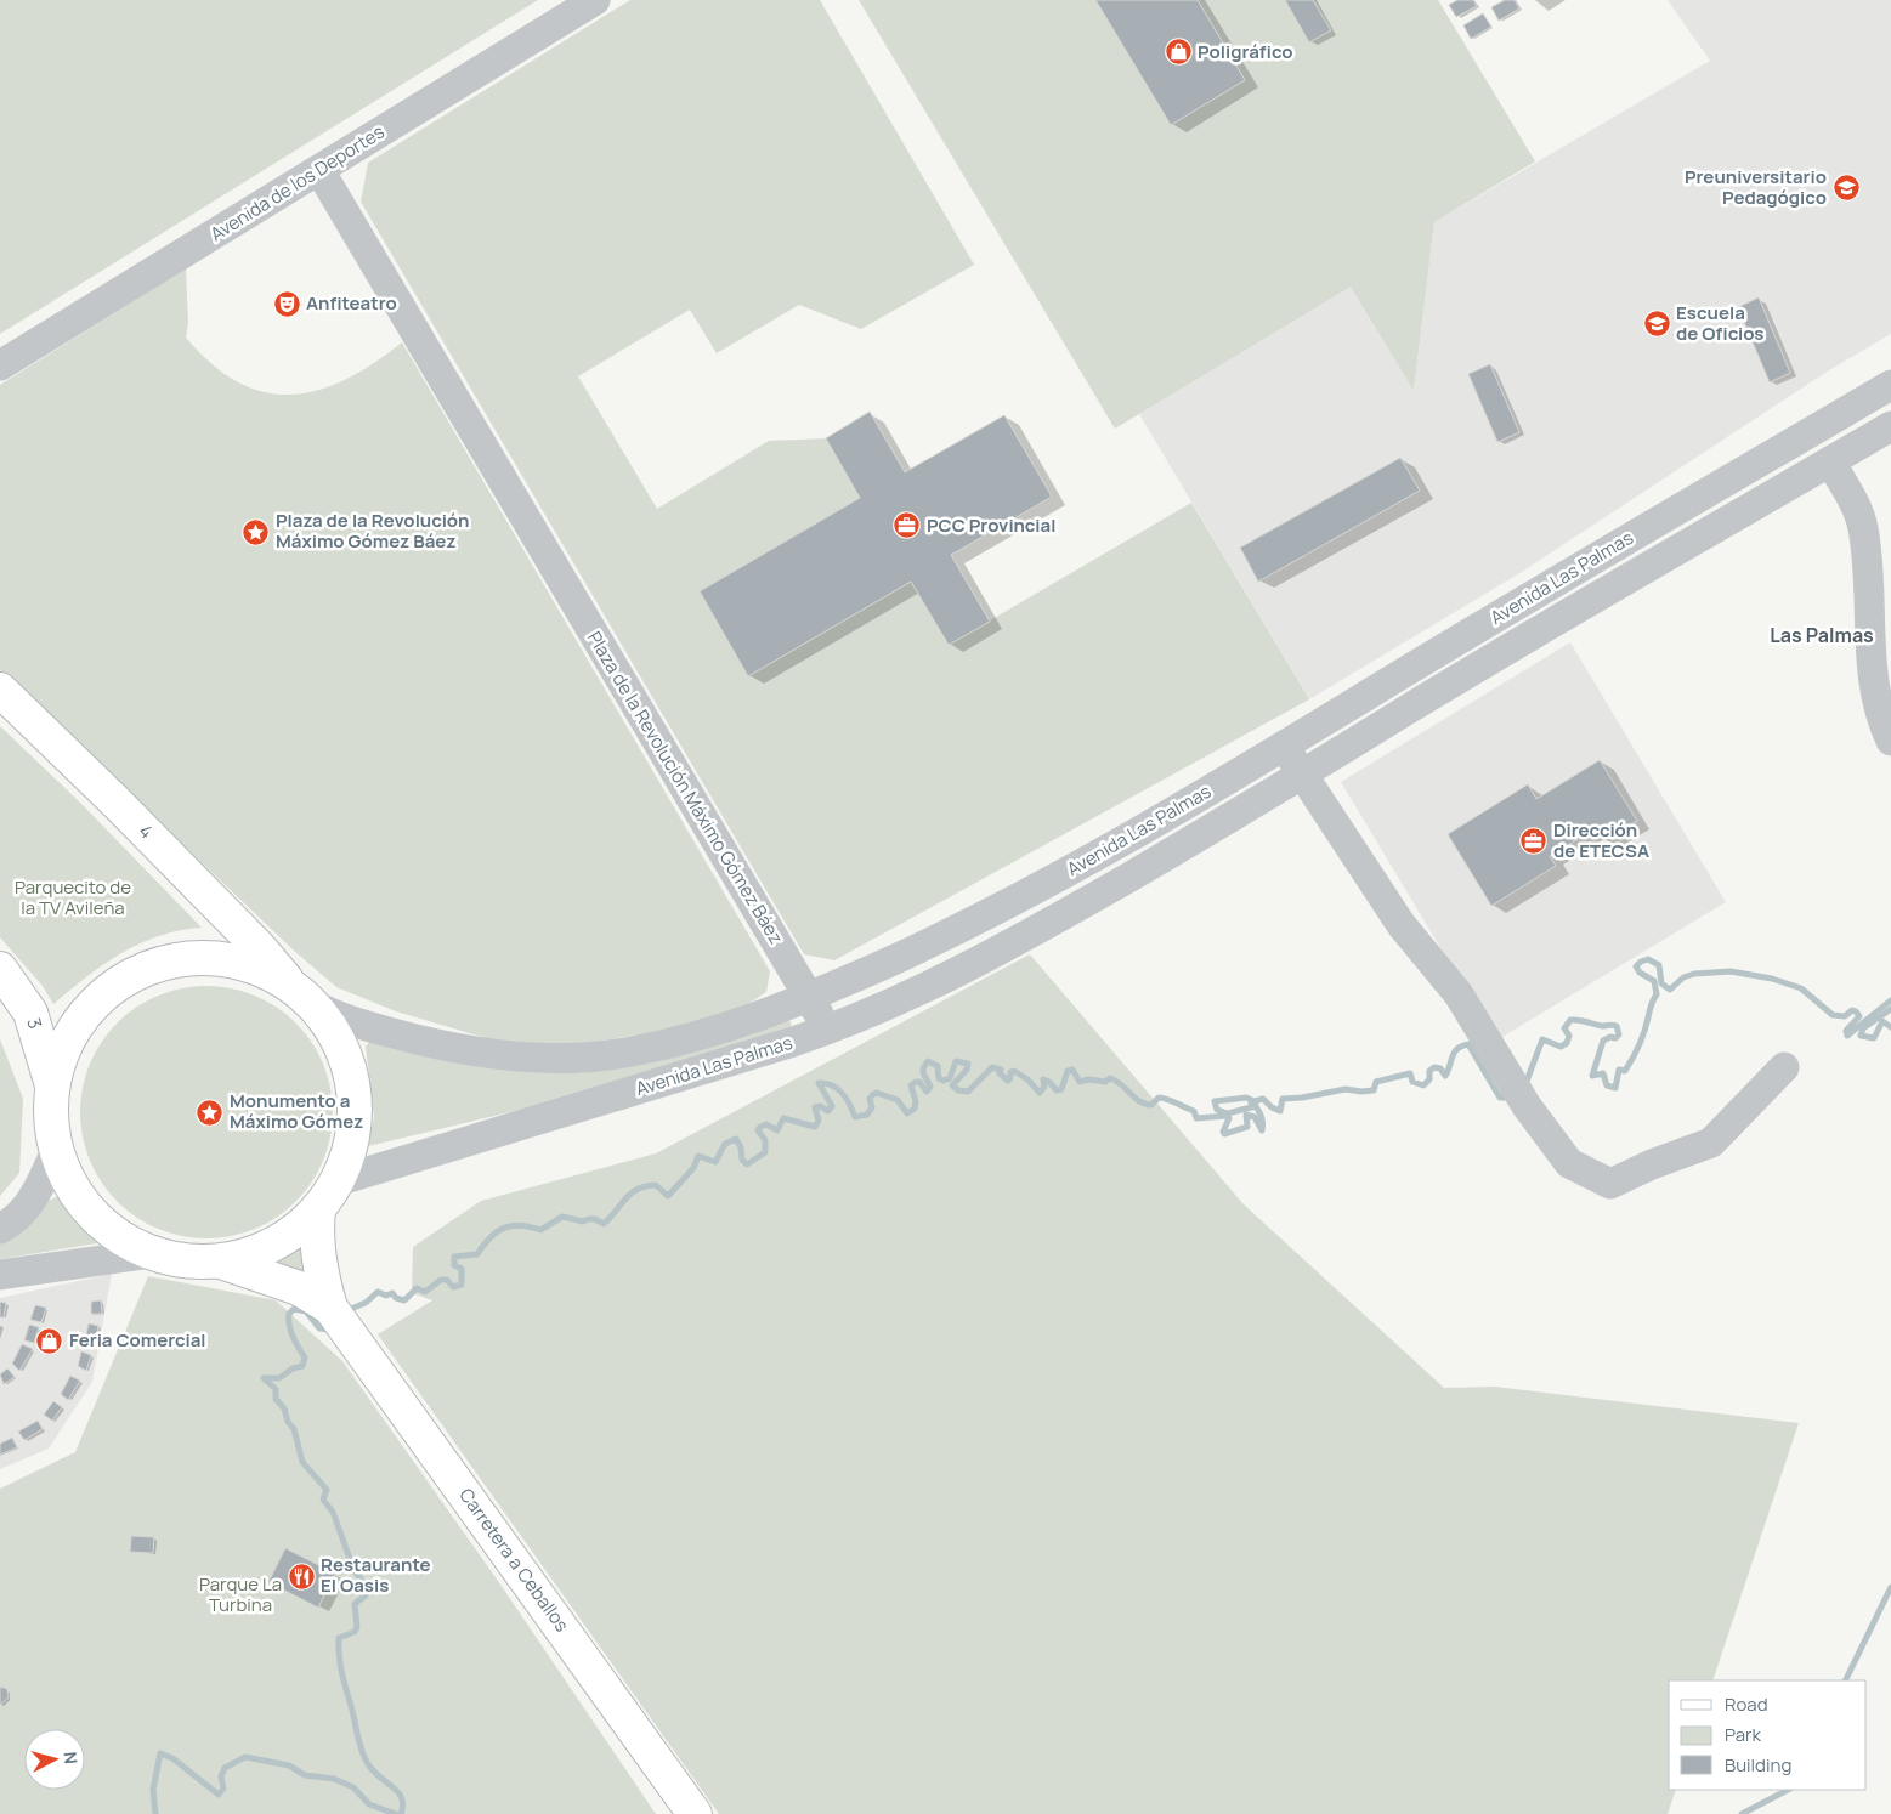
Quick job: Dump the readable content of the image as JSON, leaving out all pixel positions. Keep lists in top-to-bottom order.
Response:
{
  "streets": {
    "main road": ["4", "3", "Carretera a Ceballos"],
    "street": ["Avenida de los Deportes", "Avenida Las Palmas", "Plaza de la Revolución Máximo Gómez Báez"]
  },
  "crossings": [
    ["Avenida de los Deportes", "Plaza de la Revolución Máximo Gómez Báez"],
    ["Avenida Las Palmas", "Plaza de la Revolución Máximo Gómez Báez"]
  ],
  "districts": ["Las Palmas"],
  "parks": ["Parquecito de la TV Avileña", "Parque La Turbina"],
  "places": {
    "shop": ["Poligráfico", "Feria Comercial"],
    "school or university": ["Preuniversitario Pedagógico", "Escuela de Oficios"],
    "theatre": ["Anfiteatro"],
    "office": ["PCC Provincial", "Dirección de ETECSA"],
    "place": ["Plaza de la Revolución Máximo Gómez Báez", "Monumento a Máximo Gómez"],
    "restaurant": ["Restaurante El Oasis"]
  },
  "legend": ["Road", "Park", "Building"],
  "north": "right"
}
